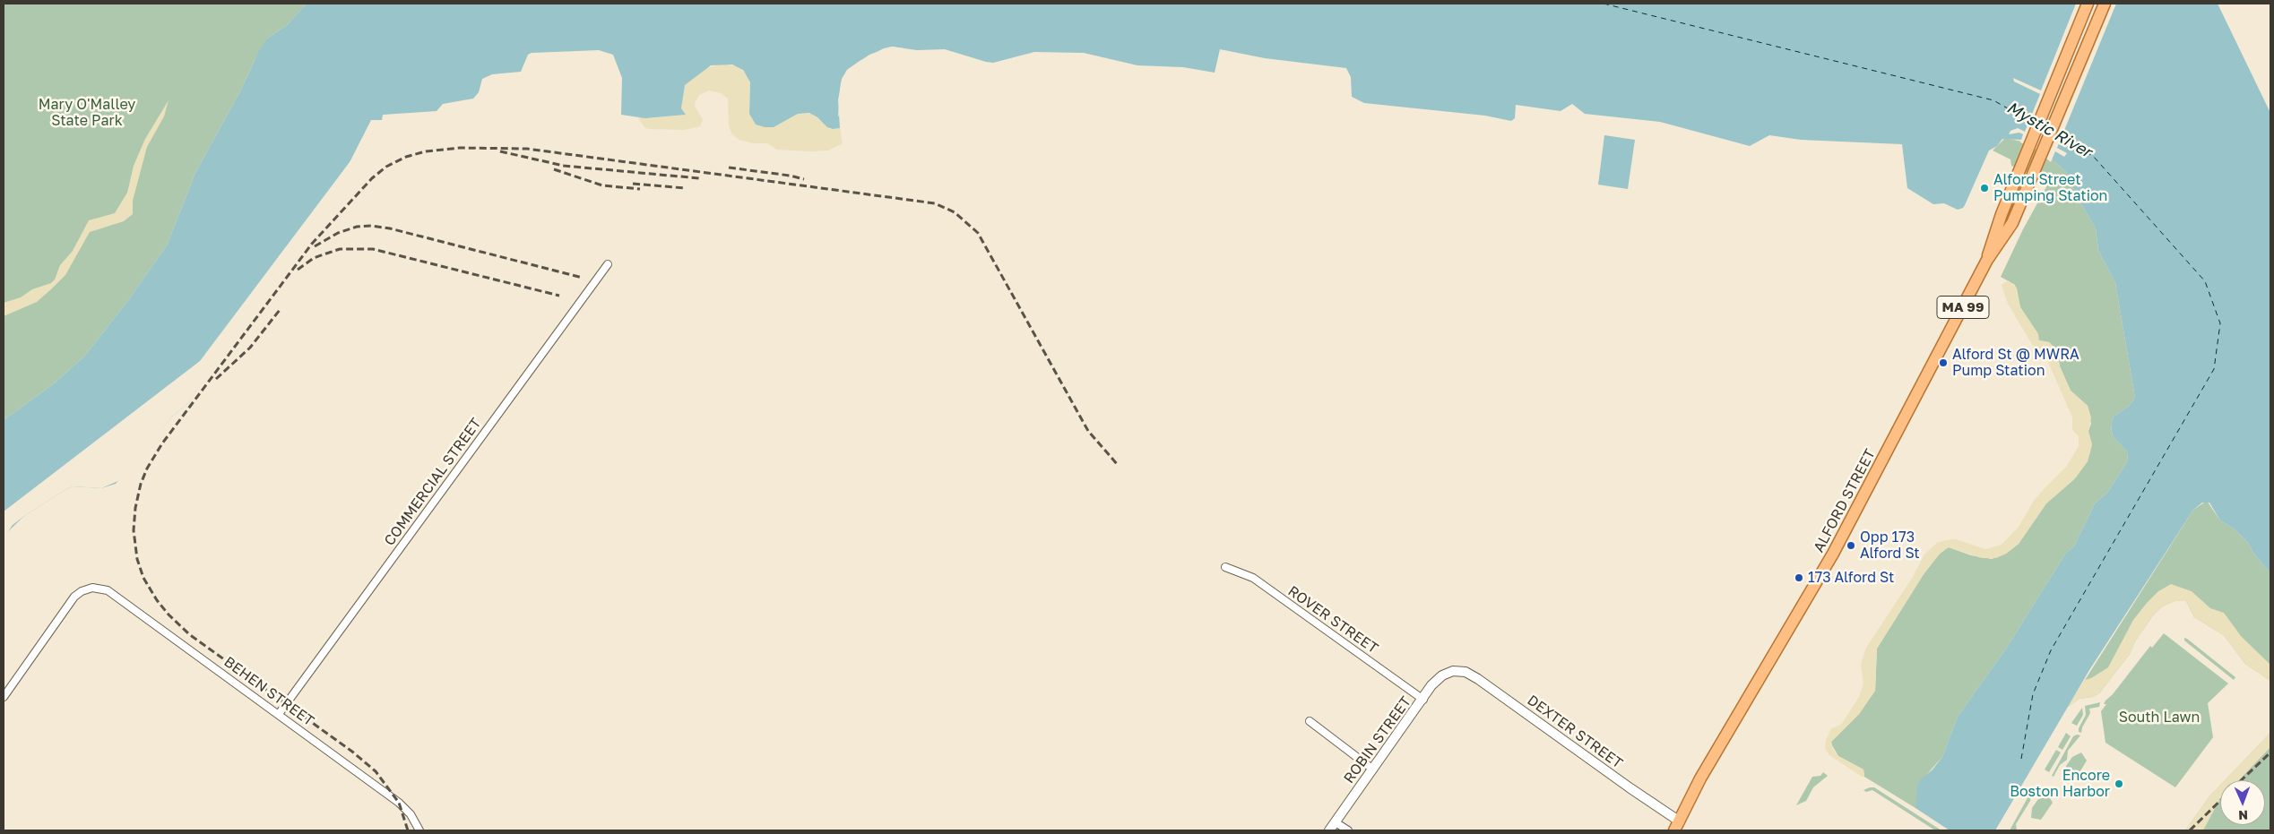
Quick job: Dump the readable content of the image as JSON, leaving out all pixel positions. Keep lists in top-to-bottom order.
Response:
{
  "streets": {
    "main road": ["MA 99", "ALFORD STREET"],
    "street": [
      "COMMERCIAL STREET",
      "ROVER STREET",
      "BEHEN STREET",
      "DEXTER STREET",
      "ROBIN STREET"
    ]
  },
  "crossings": [
    ["COMMERCIAL STREET", "BEHEN STREET"],
    ["ALFORD STREET", "DEXTER STREET"],
    ["ROVER STREET", "ROBIN STREET"],
    ["DEXTER STREET", "ROBIN STREET"]
  ],
  "water": ["Mystic River"],
  "parks": ["Mary O'Malley State Park", "South Lawn"],
  "places": [
    "Alford Street Pumping Station",
    "Alford St @ MWRA Pump Station",
    "Opp 173 Alford St",
    "173 Alford St",
    "Encore Boston Harbor"
  ],
  "north": "bottom"
}
